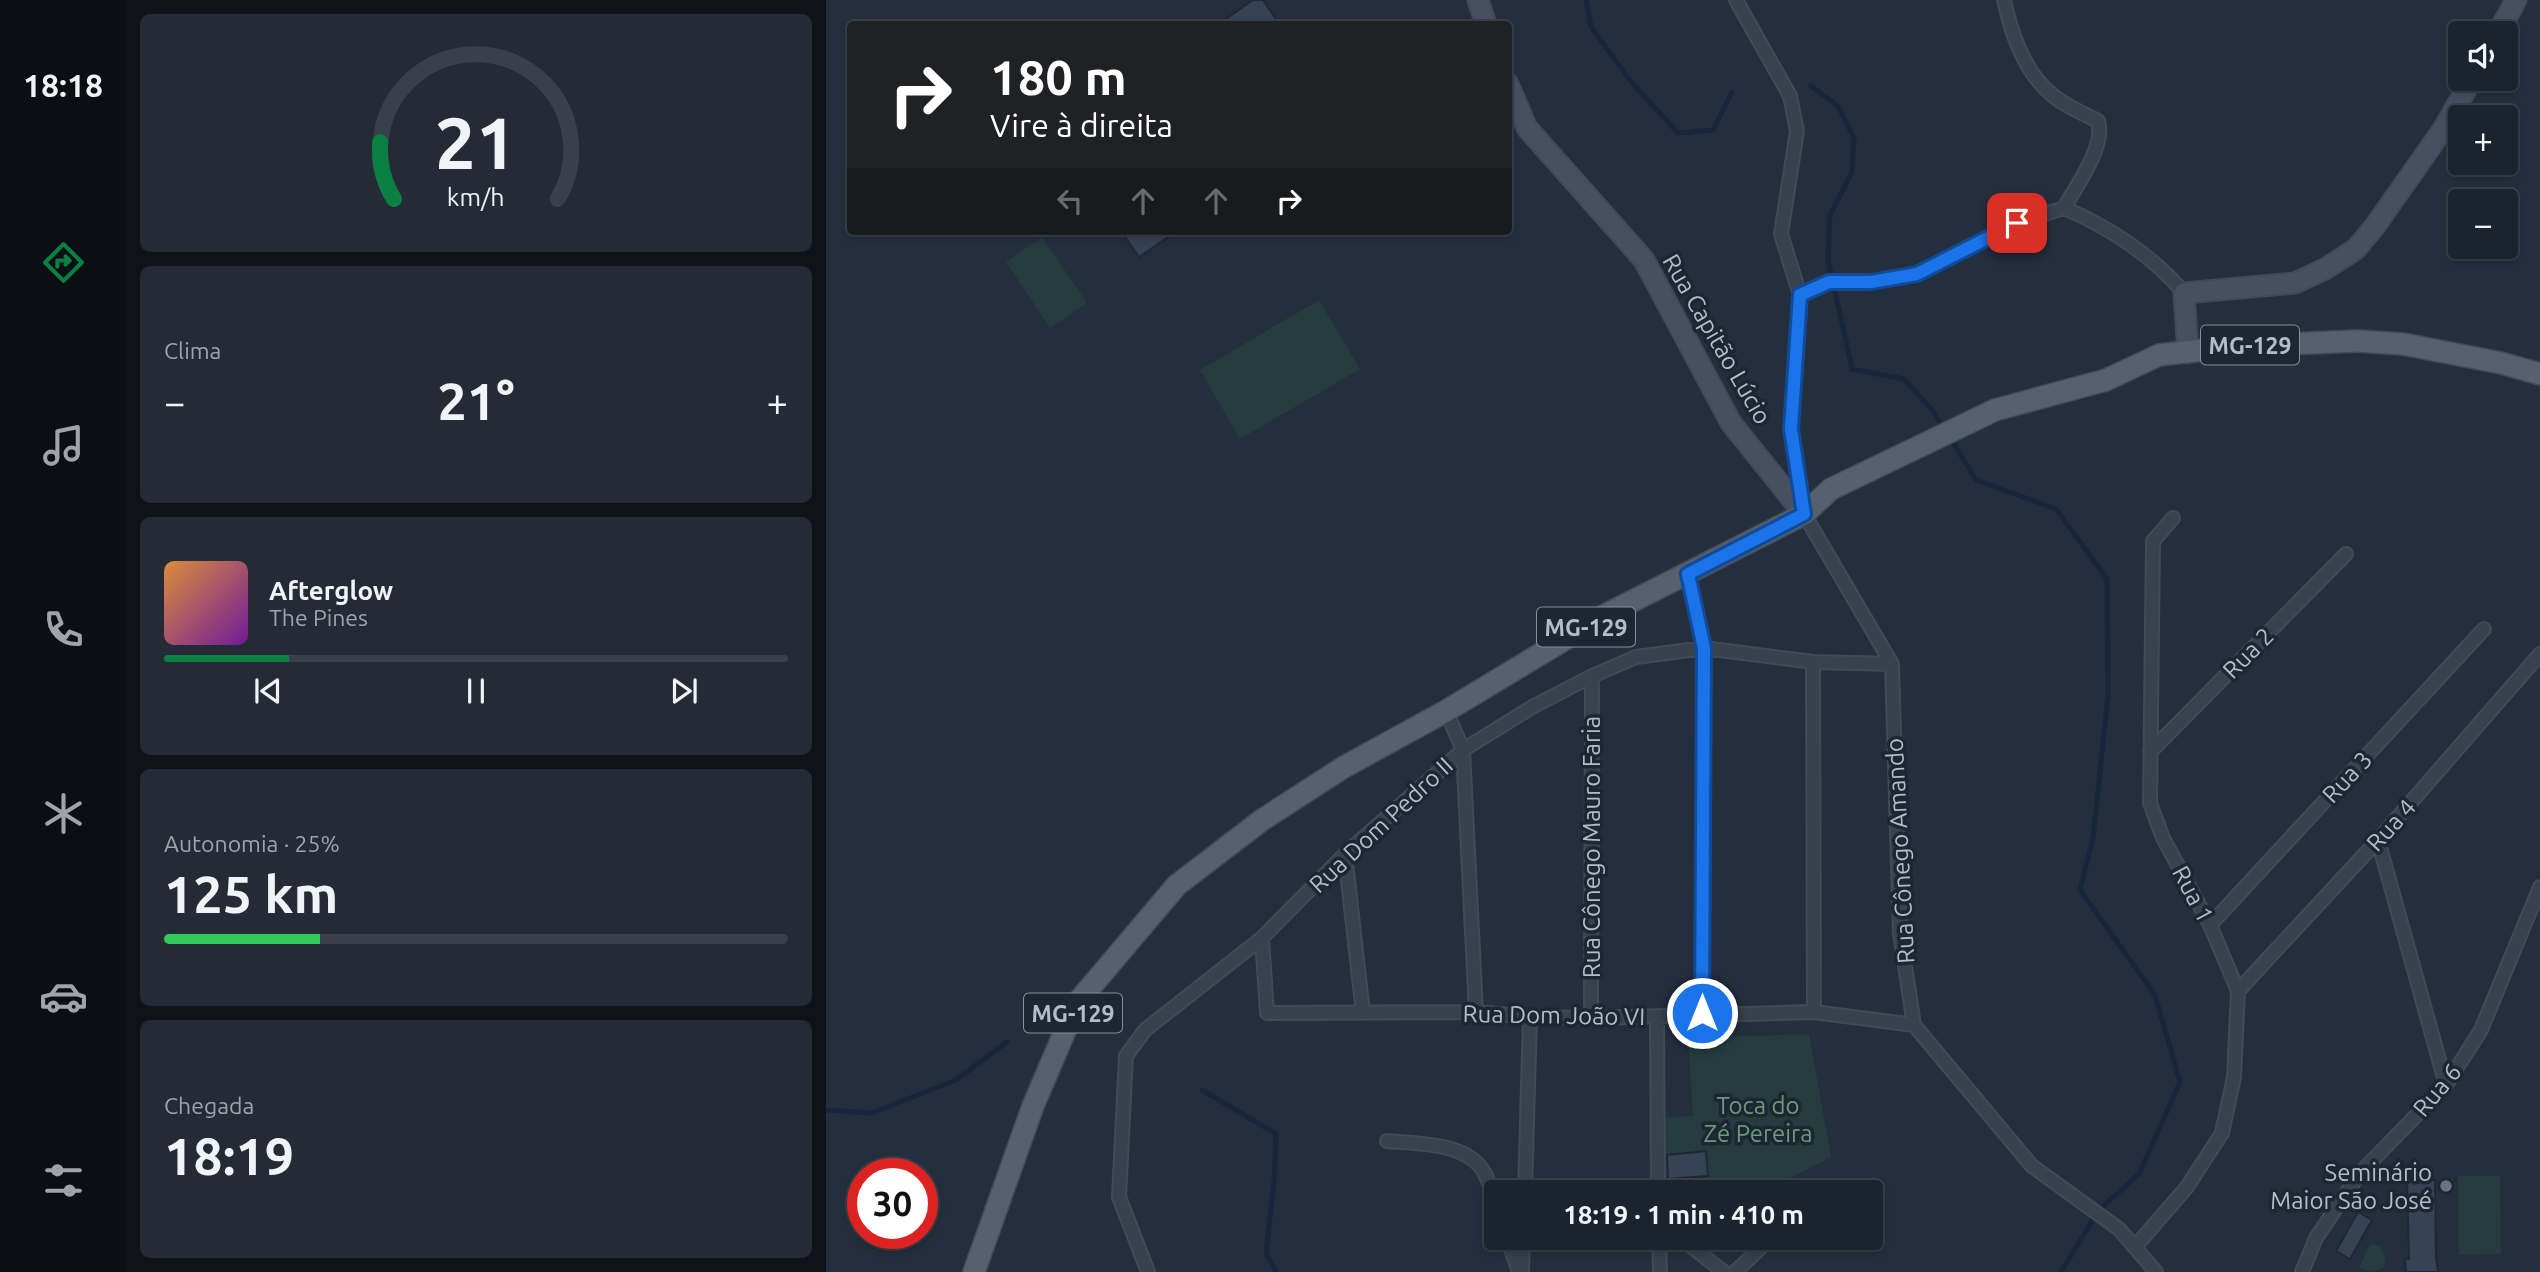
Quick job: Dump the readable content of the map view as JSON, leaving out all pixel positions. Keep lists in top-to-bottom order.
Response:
{
  "streets": {
    "main road": ["MG-129"],
    "street": [
      "Rua Capitão Lúcio",
      "Rua 2",
      "Rua 3",
      "Rua Dom Pedro II",
      "Rua 4",
      "Rua Cônego Mauro Faria",
      "Rua Cônego Amando",
      "Rua 1",
      "Rua Dom João VI",
      "Rua 6"
    ]
  },
  "crossings": [
    ["Rua Capitão Lúcio", "MG-129"],
    ["Rua Capitão Lúcio", "Rua Dom Pedro II"],
    ["Rua Capitão Lúcio", "Rua Cônego Amando"],
    ["Rua 2", "Rua 1"],
    ["Rua 3", "Rua 1"],
    ["Rua Dom Pedro II", "Rua Cônego Mauro Faria"],
    ["Rua Dom Pedro II", "Rua Cônego Amando"],
    ["Rua Dom Pedro II", "Rua Dom João VI"],
    ["Rua 4", "Rua 1"],
    ["Rua Cônego Mauro Faria", "Rua Dom João VI"],
    ["Rua Cônego Amando", "Rua Dom João VI"]
  ],
  "parks": ["Toca do Zé Pereira"],
  "places": ["Seminário Maior São José"],
  "page": {
    "tabs": "18:18",
    "map_buttons": ["+", "−"],
    "turn": ["180 m", "Vire à direita"],
    "tile": [
      "Clima",
      ["Autonomia · 25%", "125 km"],
      ["Chegada", "18:19"]
    ],
    "heat": ["−", "21°", "+"],
    "song": ["Afterglow", "The Pines"],
    "limit": "30",
    "trip": "18:19 · 1 min · 410 m",
    "gauge": ["21", "km/h"]
  }
}
